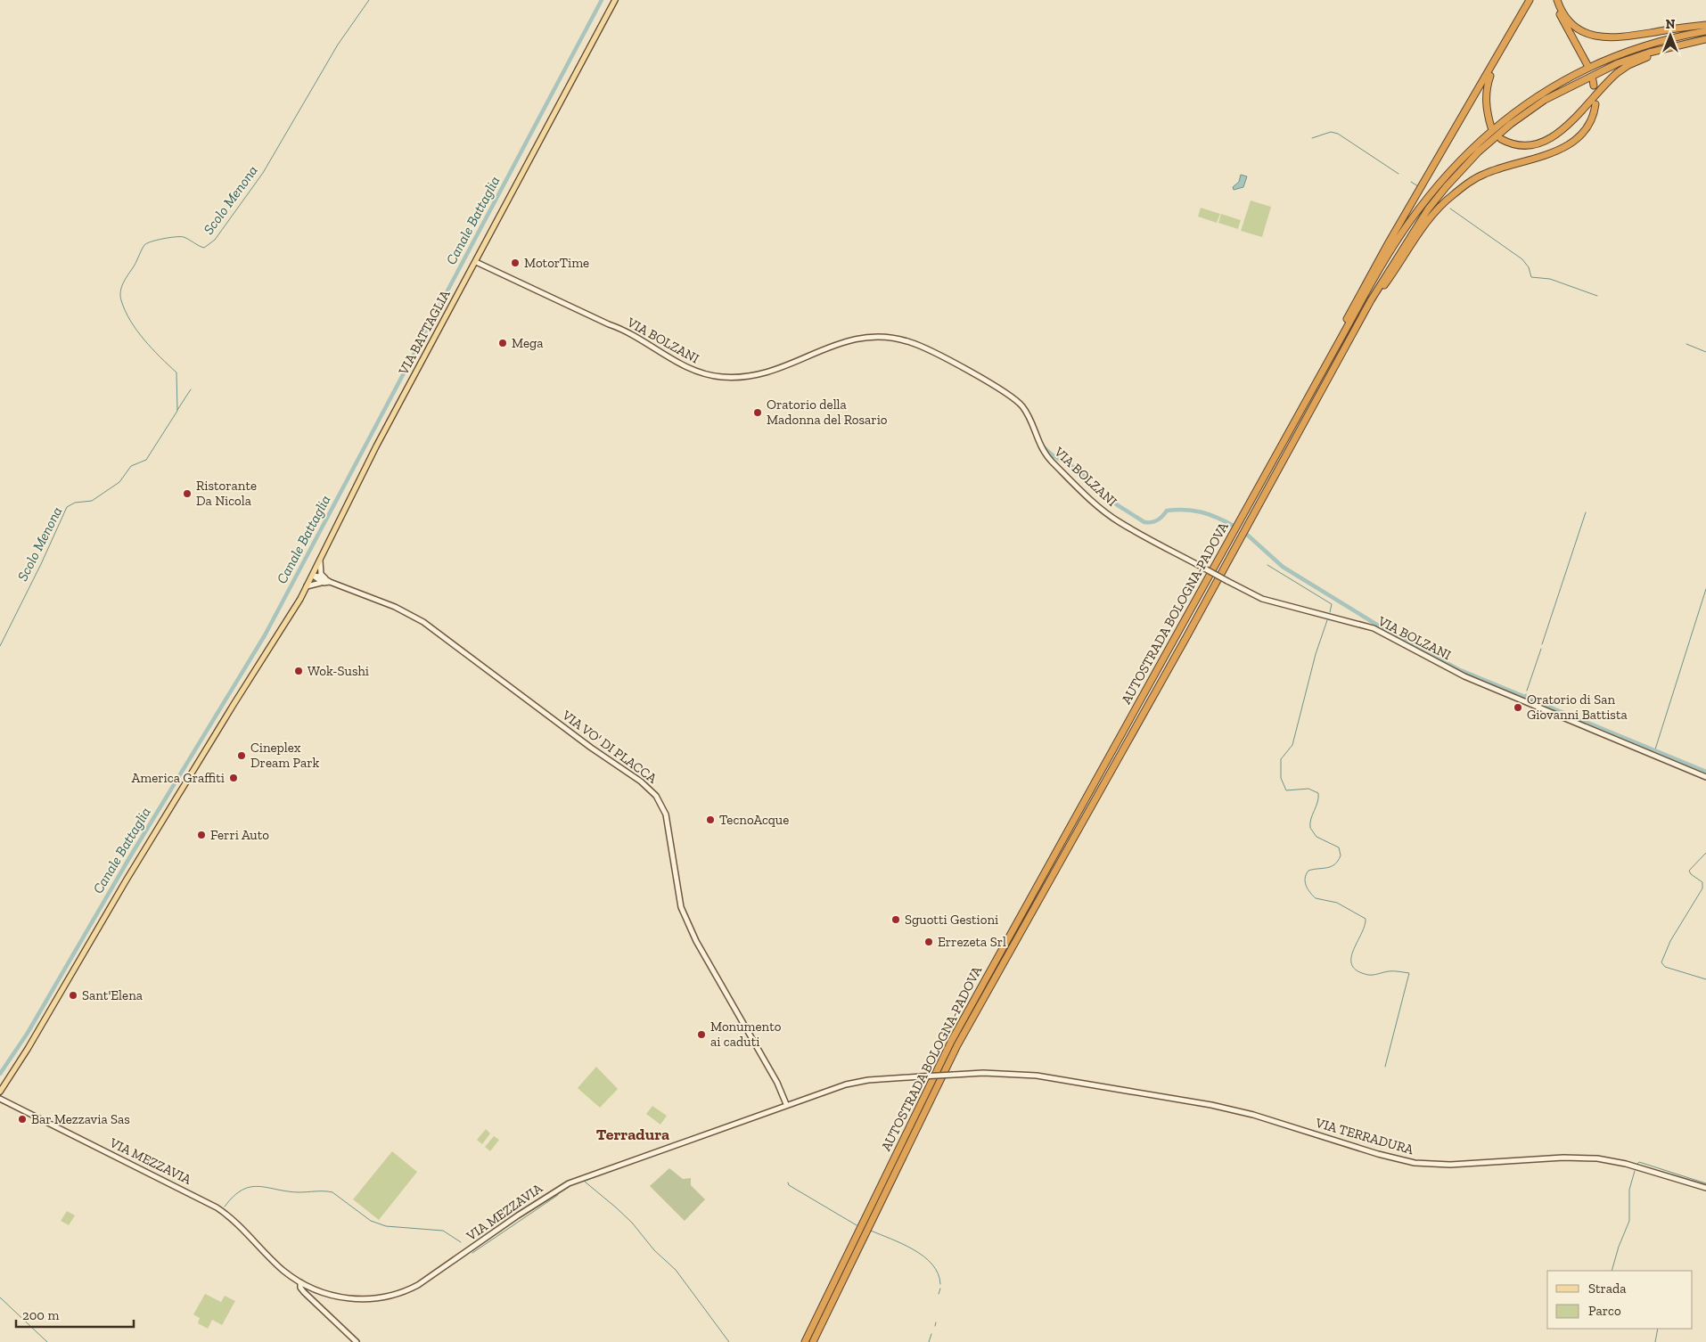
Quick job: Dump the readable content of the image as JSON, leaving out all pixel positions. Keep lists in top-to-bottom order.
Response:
{
  "streets": {
    "highway": ["AUTOSTRADA BOLOGNA-PADOVA"],
    "main road": ["VIA BATTAGLIA"],
    "street": [
      "VIA BOLZANI",
      "VIA VO' DI PLACCA",
      "VIA TERRADURA",
      "VIA MEZZAVIA"
    ]
  },
  "crossings": [
    ["VIA BATTAGLIA", "VIA BOLZANI"],
    ["VIA BATTAGLIA", "VIA VO' DI PLACCA"],
    ["VIA VO' DI PLACCA", "VIA MEZZAVIA"],
    ["VIA TERRADURA", "VIA MEZZAVIA"]
  ],
  "districts": ["Terradura"],
  "water": ["Scolo Menona", "Canale Battaglia"],
  "places": [
    "MotorTime",
    "Mega",
    "Oratorio della Madonna del Rosario",
    "Ristorante Da Nicola",
    "Wok-Sushi",
    "Oratorio di San Giovanni Battista",
    "Cineplex Dream Park",
    "America Graffiti",
    "TecnoAcque",
    "Ferri Auto",
    "Sguotti Gestioni",
    "Errezeta Srl",
    "Sant'Elena",
    "Monumento ai caduti",
    "Bar Mezzavia Sas"
  ],
  "legend": ["Strada", "Parco"],
  "scale_bar": "200 m",
  "north": "top"
}
